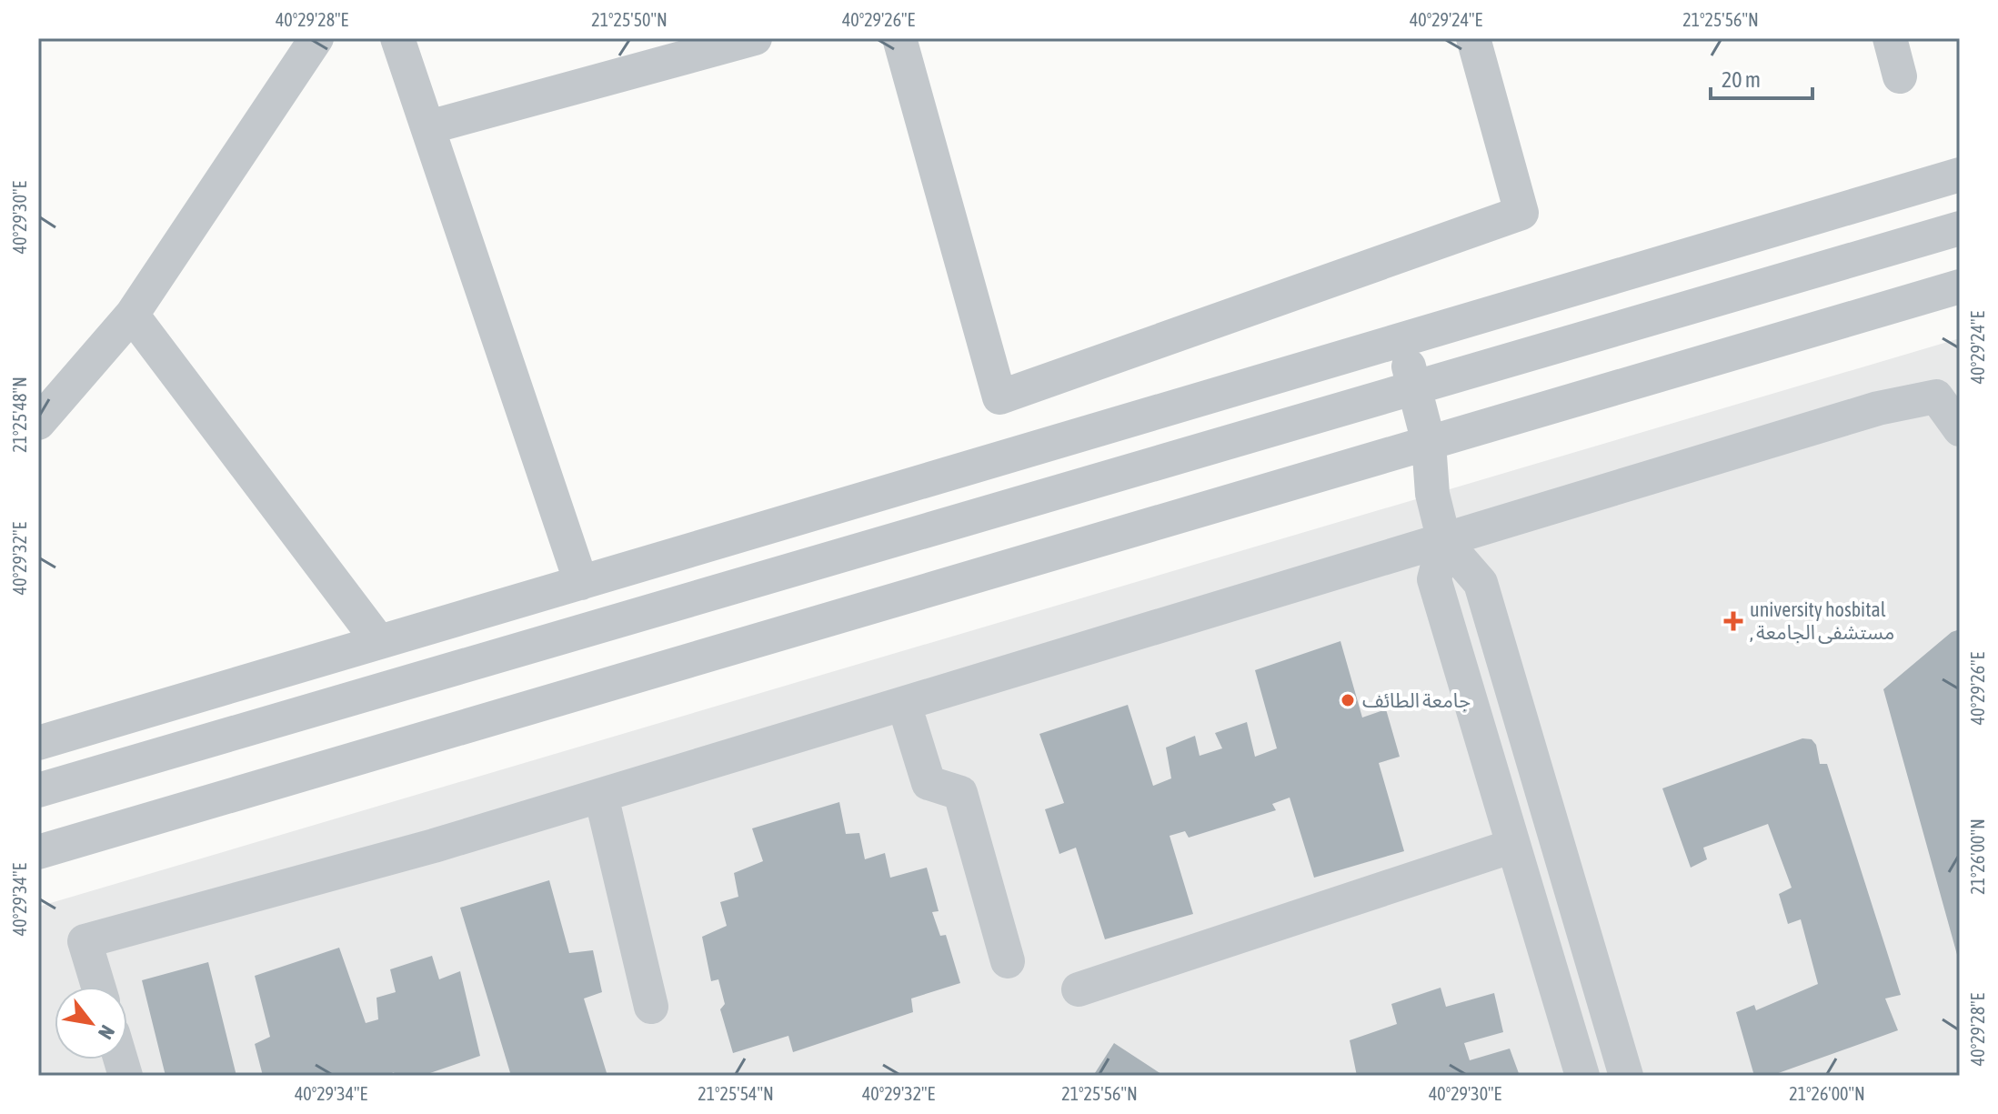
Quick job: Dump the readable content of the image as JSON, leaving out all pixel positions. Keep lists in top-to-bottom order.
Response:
{
  "places": {
    "health": ["university hosbital , مستشفى الجامعة"],
    "other": ["جامعة الطائف"]
  },
  "scale_bar": "20 m",
  "north": "bottom right",
  "coordinates": [
    "40°29'28\"E",
    "21°25'50\"N",
    "40°29'26\"E",
    "40°29'24\"E",
    "21°25'56\"N",
    "40°29'30\"E",
    "21°25'48\"N",
    "40°29'32\"E",
    "21°26'00\"N",
    "40°29'34\"E",
    "21°25'54\"N"
  ]
}
